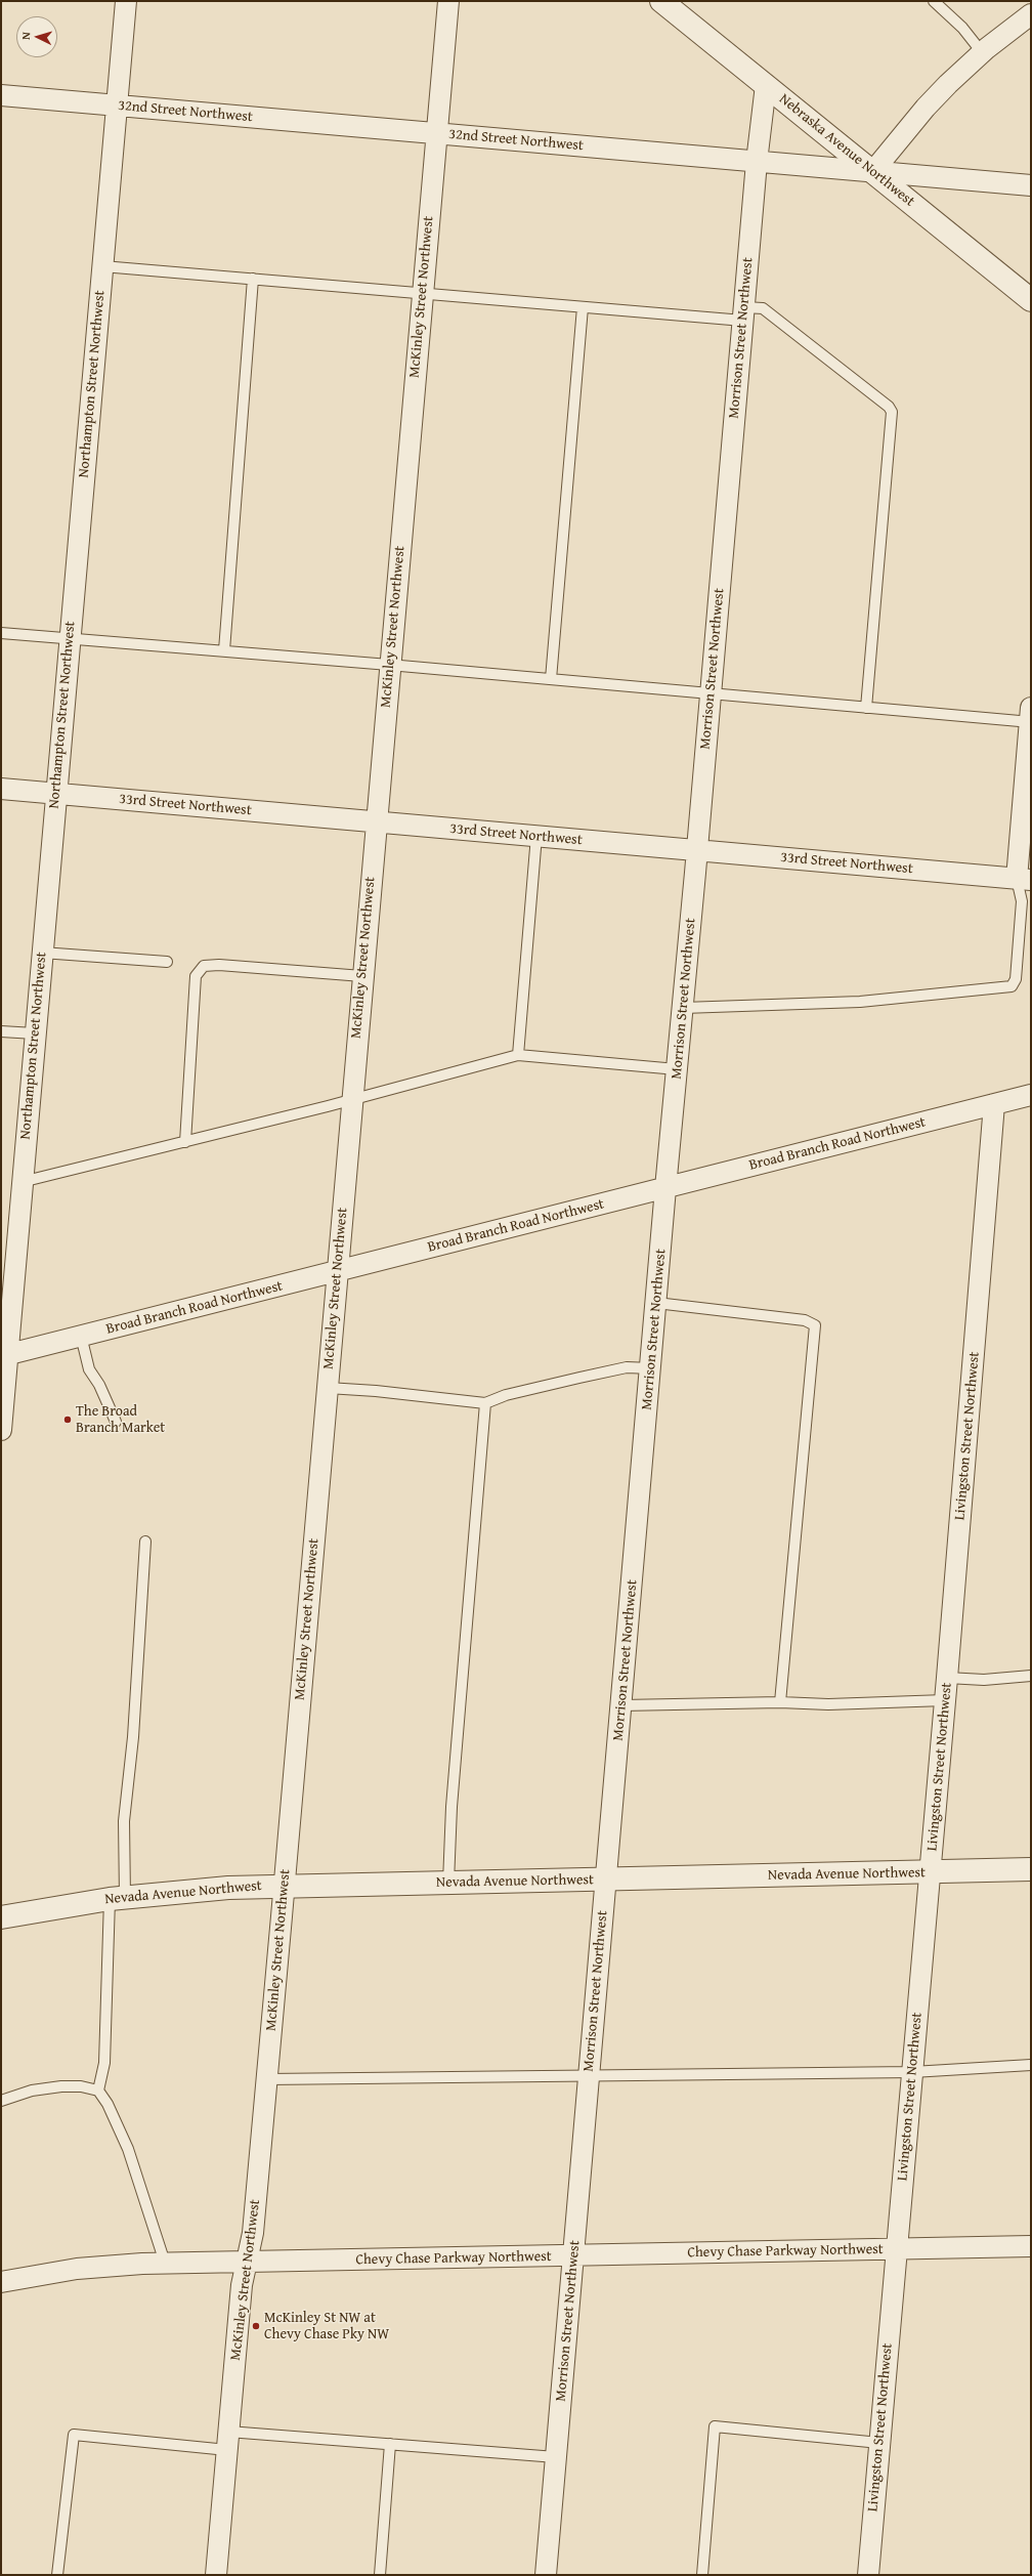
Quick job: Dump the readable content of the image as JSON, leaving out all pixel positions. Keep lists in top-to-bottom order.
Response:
{
  "streets": {
    "street": [
      "32nd Street Northwest",
      "Nebraska Avenue Northwest",
      "McKinley Street Northwest",
      "Morrison Street Northwest",
      "Northampton Street Northwest",
      "33rd Street Northwest",
      "Broad Branch Road Northwest",
      "Livingston Street Northwest",
      "Nevada Avenue Northwest",
      "Chevy Chase Parkway Northwest"
    ]
  },
  "crossings": [
    ["32nd Street Northwest", "Nebraska Avenue Northwest"],
    ["32nd Street Northwest", "McKinley Street Northwest"],
    ["32nd Street Northwest", "Morrison Street Northwest"],
    ["32nd Street Northwest", "Northampton Street Northwest"],
    ["Nebraska Avenue Northwest", "Morrison Street Northwest"],
    ["McKinley Street Northwest", "33rd Street Northwest"],
    ["McKinley Street Northwest", "Broad Branch Road Northwest"],
    ["McKinley Street Northwest", "Nevada Avenue Northwest"],
    ["McKinley Street Northwest", "Chevy Chase Parkway Northwest"],
    ["Morrison Street Northwest", "33rd Street Northwest"],
    ["Morrison Street Northwest", "Broad Branch Road Northwest"],
    ["Morrison Street Northwest", "Nevada Avenue Northwest"],
    ["Morrison Street Northwest", "Chevy Chase Parkway Northwest"],
    ["Northampton Street Northwest", "33rd Street Northwest"],
    ["Northampton Street Northwest", "Broad Branch Road Northwest"],
    ["Broad Branch Road Northwest", "Livingston Street Northwest"],
    ["Livingston Street Northwest", "Nevada Avenue Northwest"],
    ["Livingston Street Northwest", "Chevy Chase Parkway Northwest"]
  ],
  "places": ["The Broad Branch Market", "McKinley St NW at Chevy Chase Pky NW"],
  "north": "left"
}
